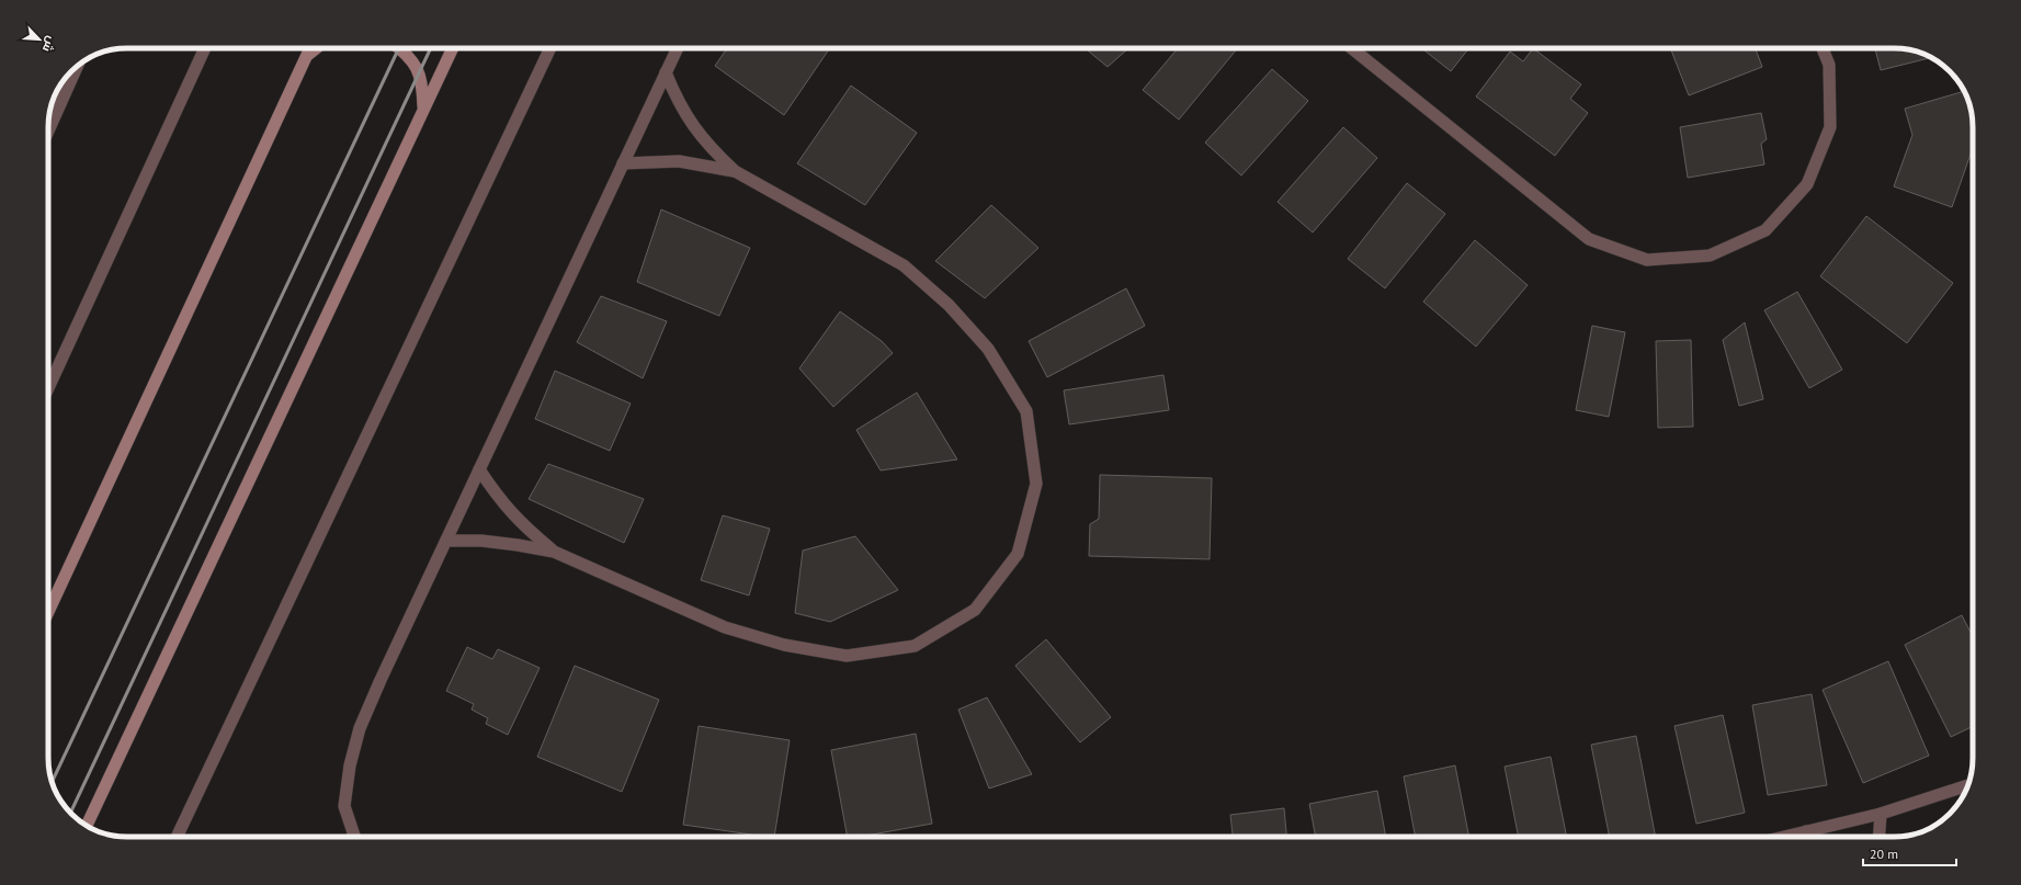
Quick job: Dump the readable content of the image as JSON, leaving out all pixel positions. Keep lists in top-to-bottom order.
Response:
{
  "scale_bar": "20 m",
  "north": "bottom right"
}
